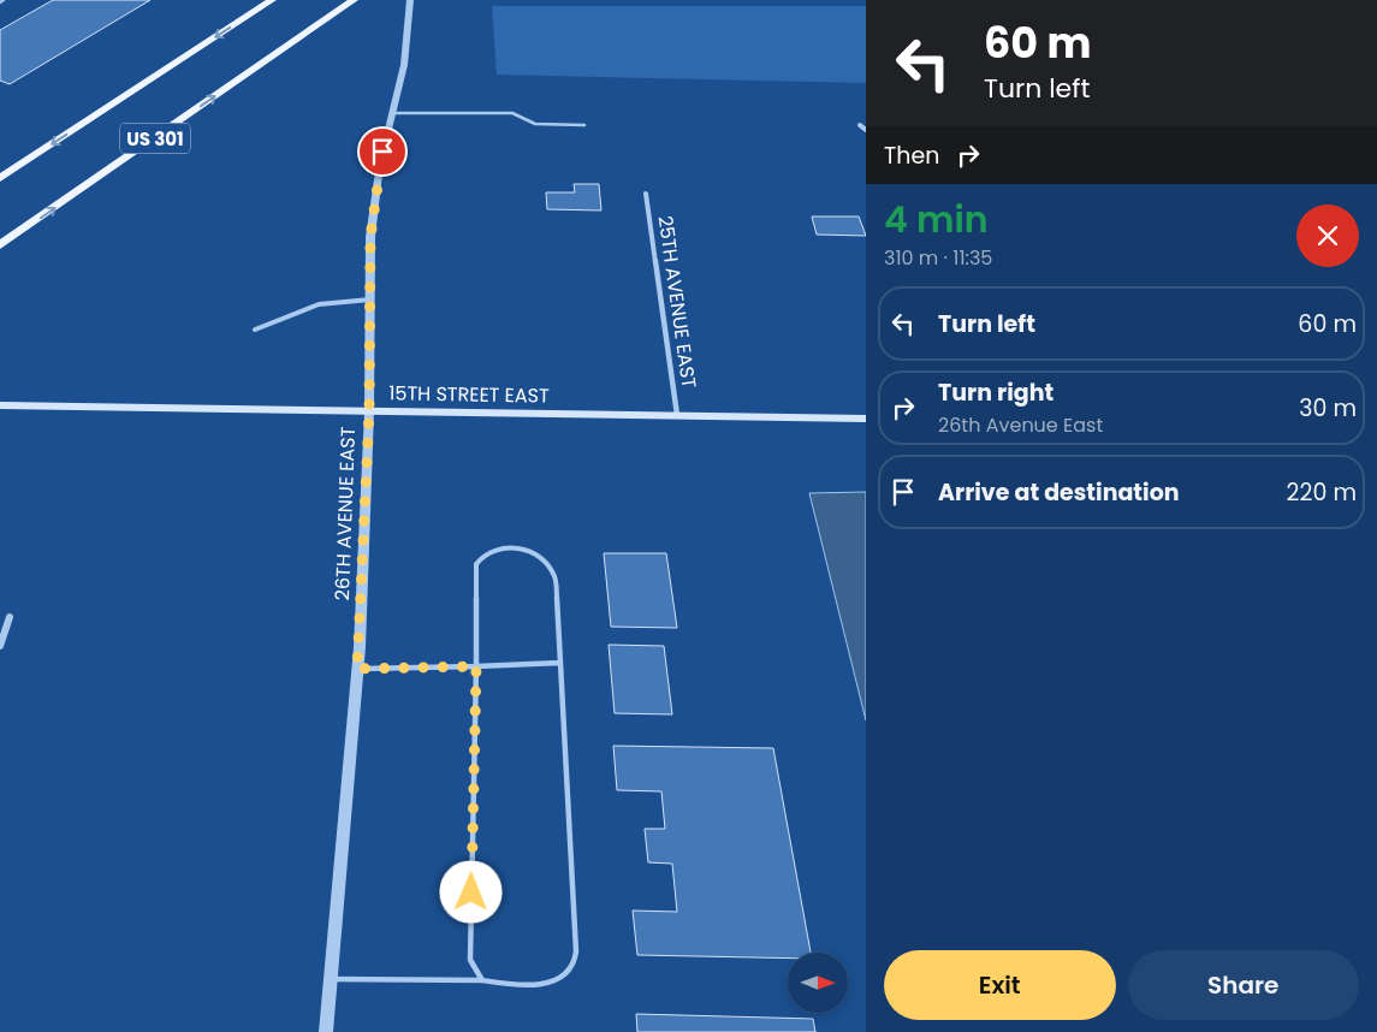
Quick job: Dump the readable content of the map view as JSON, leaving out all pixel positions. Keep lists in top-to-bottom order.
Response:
{
  "streets": {
    "main road": ["US 301", "15TH STREET EAST"],
    "street": ["25TH AVENUE EAST", "26TH AVENUE EAST"]
  },
  "crossings": [
    ["25TH AVENUE EAST", "15TH STREET EAST"],
    ["15TH STREET EAST", "26TH AVENUE EAST"]
  ],
  "north": "right",
  "page": {
    "turn": ["60 m", "Turn left"],
    "then": "Then",
    "heading": ["4 min", "310 m · 11:35"],
    "list": [
      {
        "name": "Turn left",
        "value": "60 m"
      },
      {
        "name": "Turn right",
        "note": "26th Avenue East",
        "value": "30 m"
      },
      {
        "name": "Arrive at destination",
        "value": "220 m"
      }
    ],
    "buttons": ["Exit", "Share"]
  }
}
